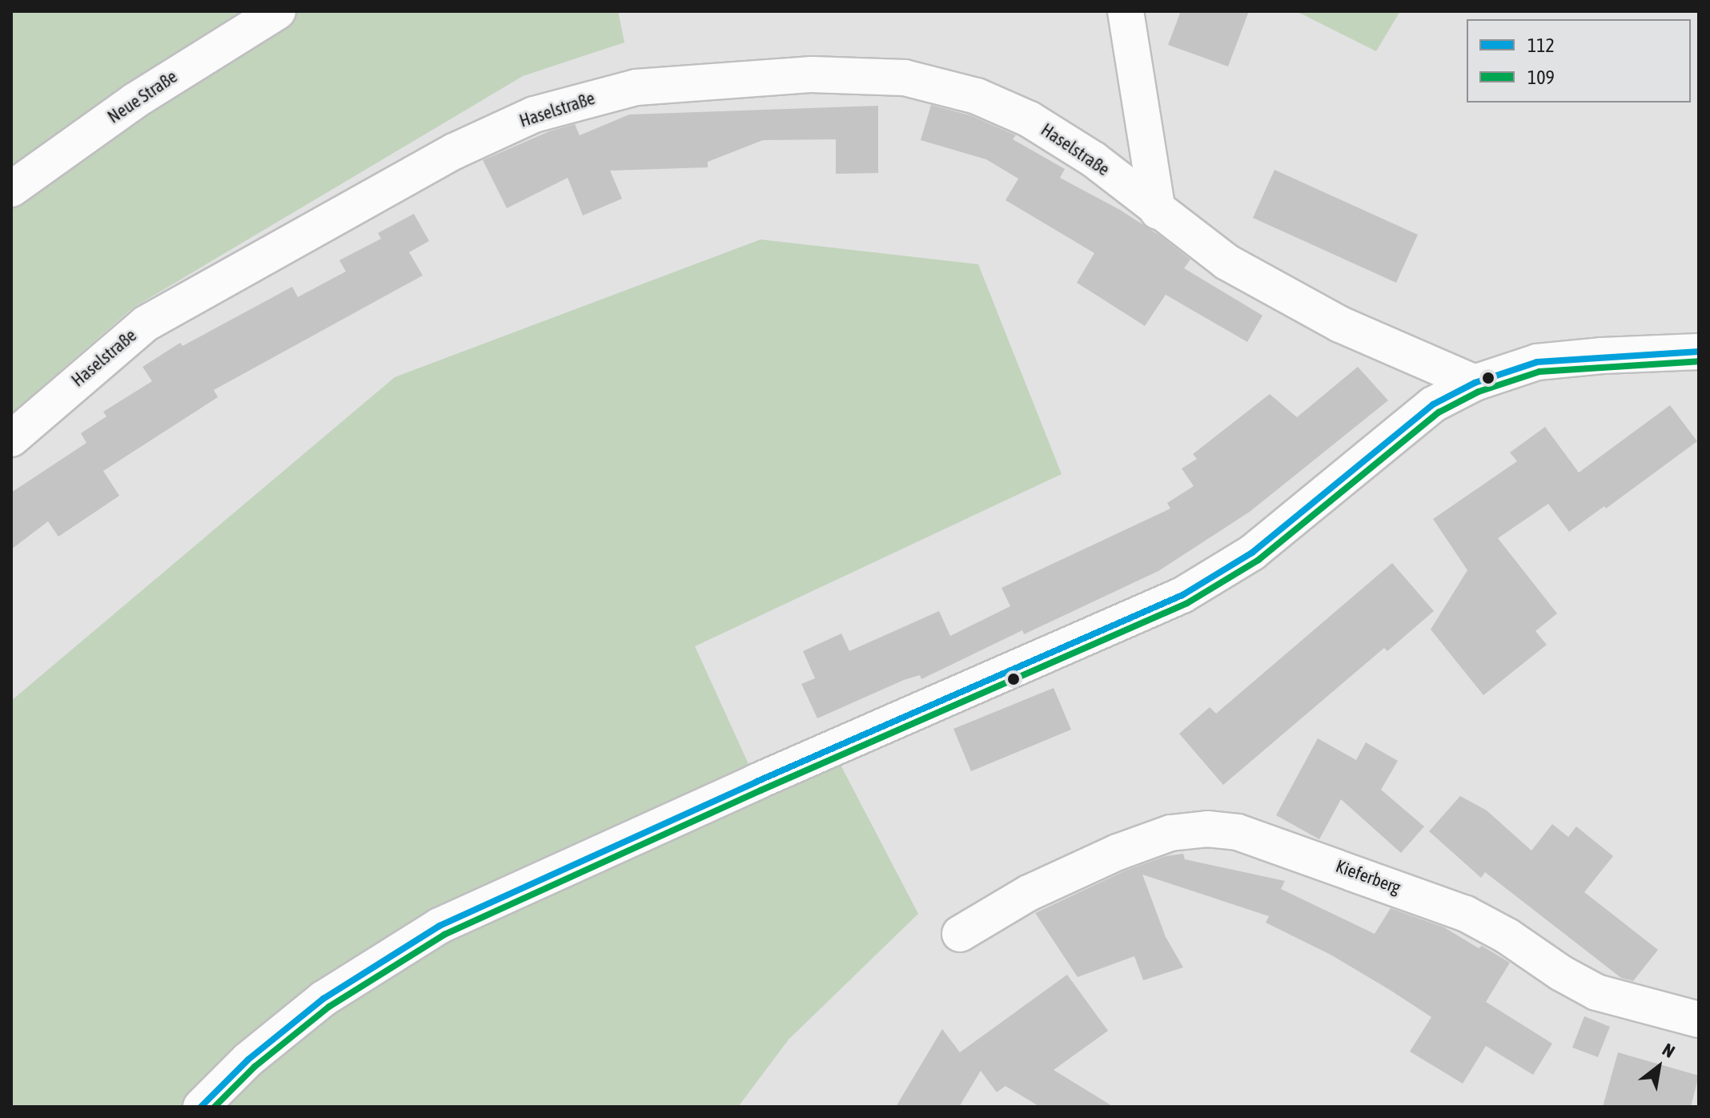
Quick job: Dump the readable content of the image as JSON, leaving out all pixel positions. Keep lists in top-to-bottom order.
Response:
{
  "streets": {
    "street": ["Neue Straße", "Haselstraße", "Kieferberg"]
  },
  "lines": ["transit line 112", "transit line 109"],
  "legend": ["112", "109"],
  "north": "top right"
}
